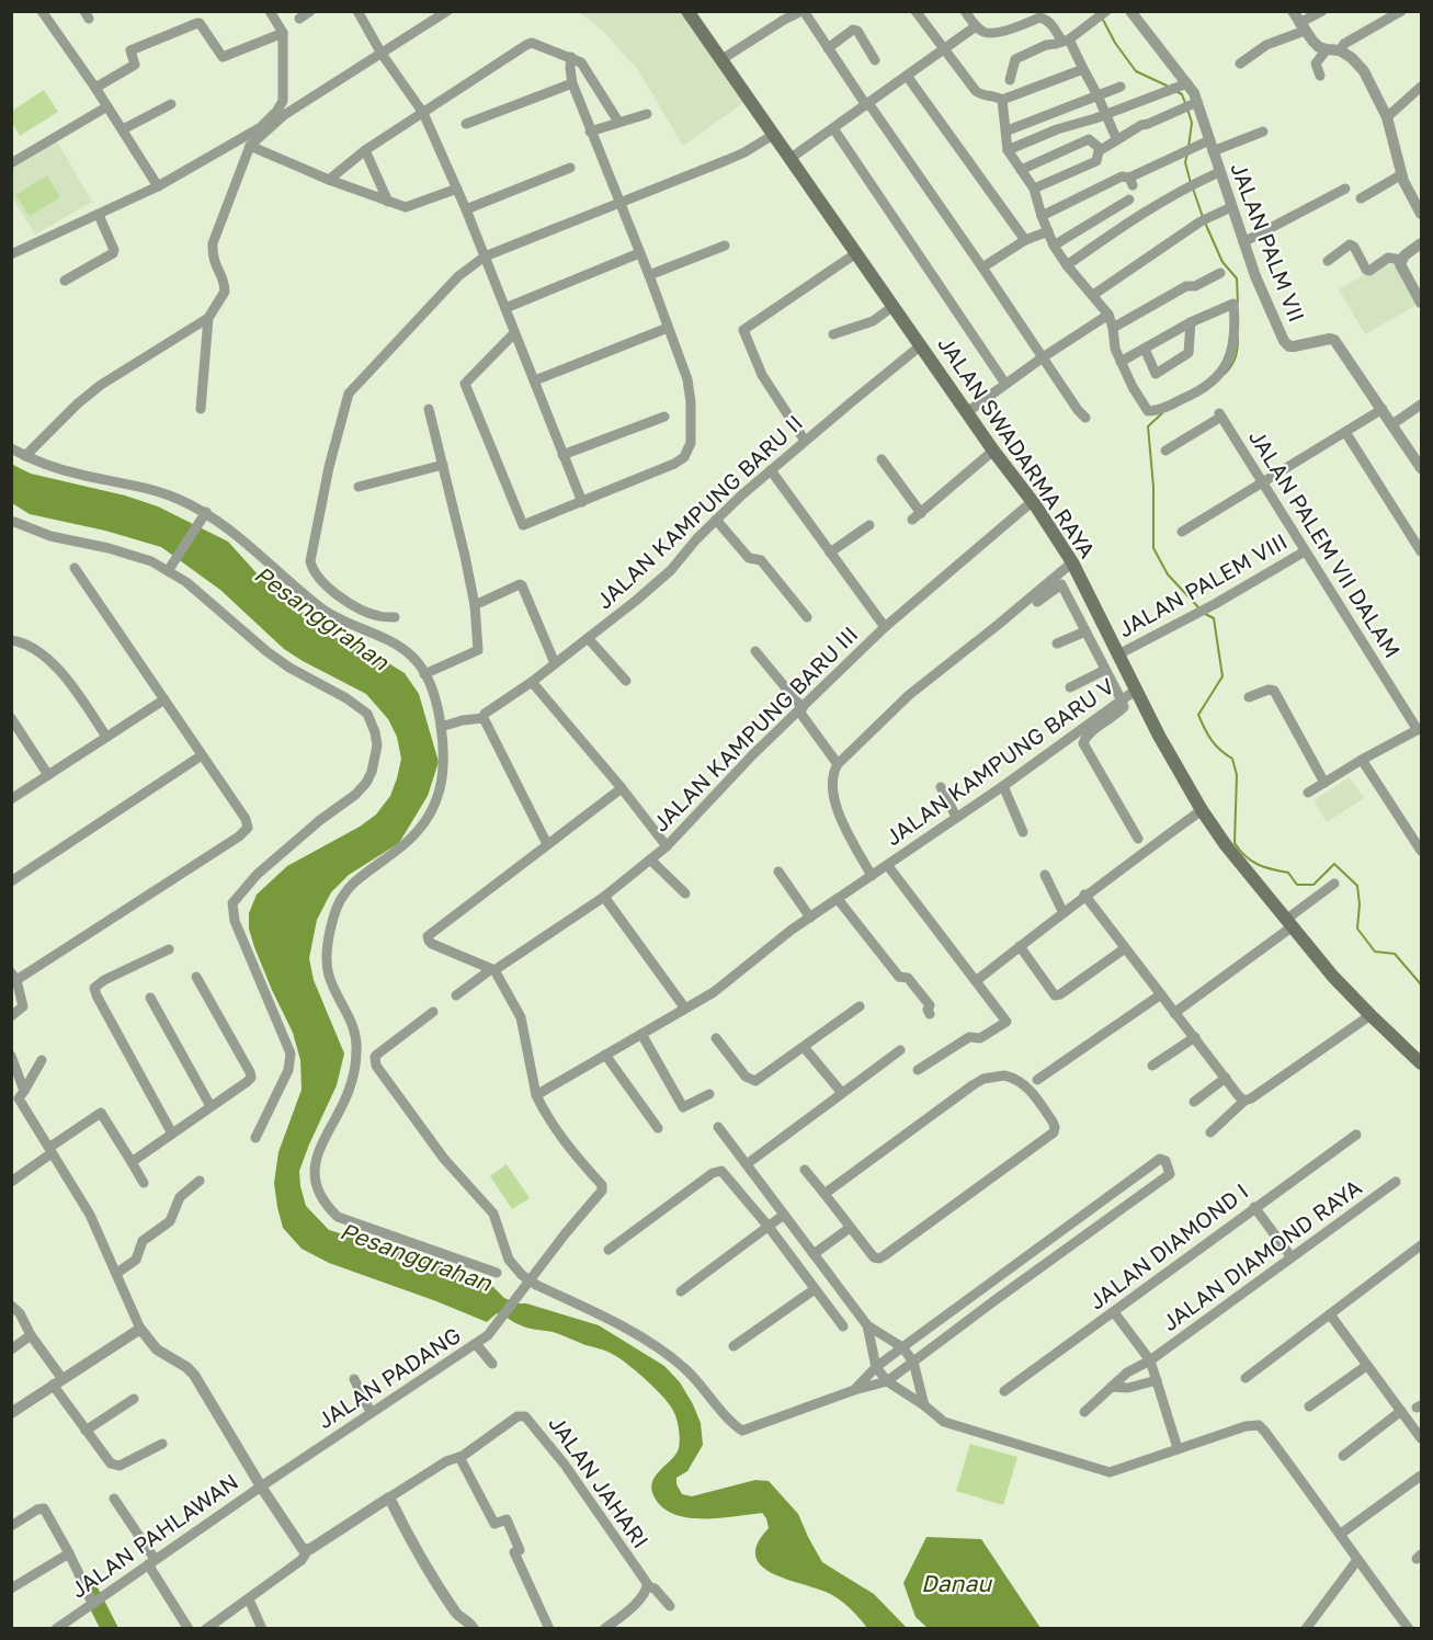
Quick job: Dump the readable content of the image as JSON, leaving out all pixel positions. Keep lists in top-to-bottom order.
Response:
{
  "streets": {
    "main road": ["JALAN SWADARMA RAYA"],
    "street": [
      "JALAN PALM VII",
      "JALAN KAMPUNG BARU II",
      "JALAN PALEM VII DALAM",
      "JALAN PALEM VIII",
      "JALAN KAMPUNG BARU III",
      "JALAN KAMPUNG BARU V",
      "JALAN DIAMOND I",
      "JALAN DIAMOND RAYA",
      "JALAN PADANG",
      "JALAN JAHARI",
      "JALAN PAHLAWAN"
    ]
  },
  "crossings": [
    ["JALAN SWADARMA RAYA", "JALAN KAMPUNG BARU II"],
    ["JALAN SWADARMA RAYA", "JALAN PALEM VIII"],
    ["JALAN SWADARMA RAYA", "JALAN KAMPUNG BARU III"],
    ["JALAN SWADARMA RAYA", "JALAN KAMPUNG BARU V"],
    ["JALAN PALEM VII DALAM", "JALAN PALEM VIII"],
    ["JALAN KAMPUNG BARU V", "JALAN PADANG"],
    ["JALAN DIAMOND I", "JALAN DIAMOND RAYA"],
    ["JALAN PADANG", "JALAN PAHLAWAN"]
  ],
  "water": ["Pesanggrahan", "Danau"]
}
